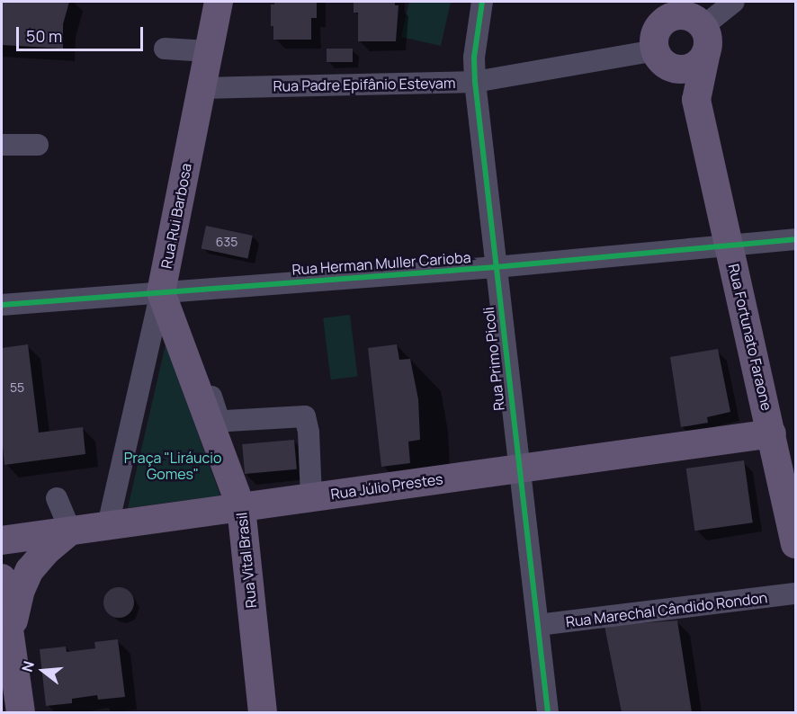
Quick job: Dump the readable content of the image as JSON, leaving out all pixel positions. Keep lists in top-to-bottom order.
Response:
{
  "streets": {
    "main road": [
      "Rua Rui Barbosa",
      "Rua Fortunato Faraone",
      "Rua Júlio Prestes",
      "Rua Vital Brasil"
    ],
    "street": [
      "Rua Padre Epifânio Estevam",
      "Rua Herman Muller Carioba",
      "Rua Primo Picoli",
      "Rua Marechal Cândido Rondon"
    ]
  },
  "crossings": [
    ["Rua Padre Epifânio Estevam", "Rua Rui Barbosa"],
    ["Rua Padre Epifânio Estevam", "Rua Primo Picoli"],
    ["Rua Rui Barbosa", "Rua Herman Muller Carioba"],
    ["Rua Rui Barbosa", "Rua Júlio Prestes"],
    ["Rua Rui Barbosa", "Rua Vital Brasil"],
    ["Rua Herman Muller Carioba", "Rua Fortunato Faraone"],
    ["Rua Herman Muller Carioba", "Rua Primo Picoli"],
    ["Rua Herman Muller Carioba", "Rua Vital Brasil"],
    ["Rua Fortunato Faraone", "Rua Júlio Prestes"],
    ["Rua Primo Picoli", "Rua Júlio Prestes"],
    ["Rua Primo Picoli", "Rua Marechal Cândido Rondon"],
    ["Rua Júlio Prestes", "Rua Vital Brasil"]
  ],
  "parks": ["Praça \"Liráucio Gomes\""],
  "house_numbers": ["635", "55"],
  "scale_bar": "50 m",
  "north": "left"
}
